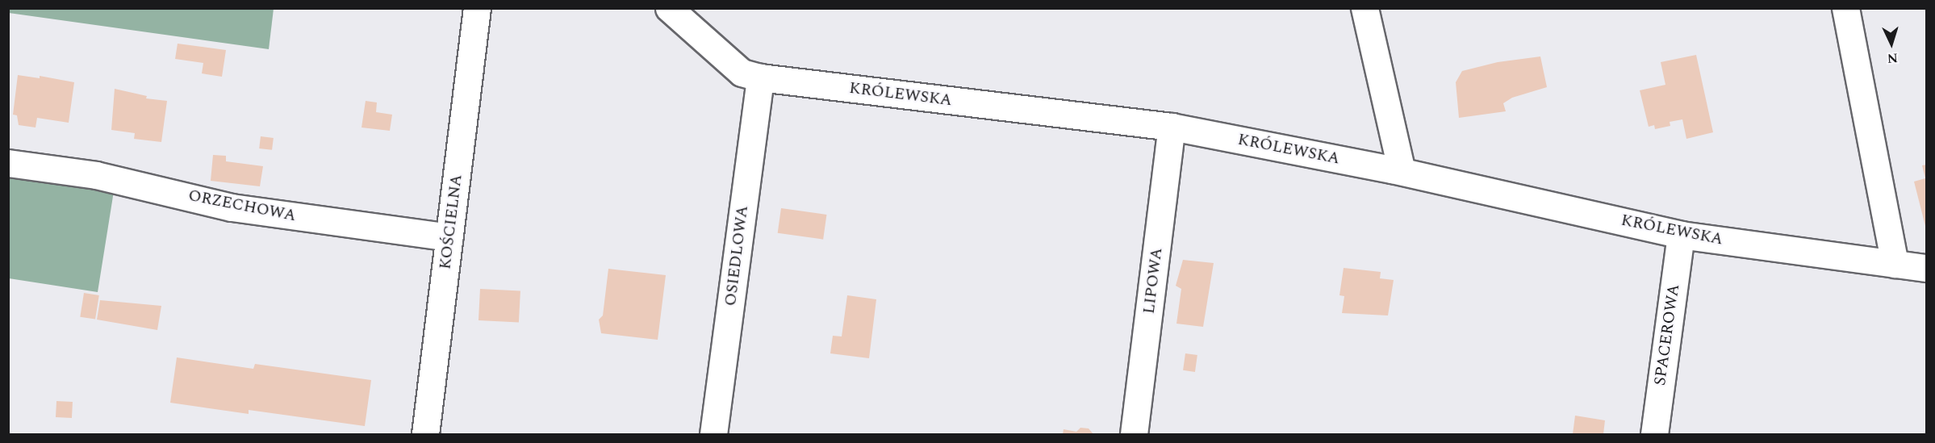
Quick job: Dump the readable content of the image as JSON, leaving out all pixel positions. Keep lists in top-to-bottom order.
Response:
{
  "streets": {
    "street": [
      "KRÓLEWSKA",
      "ORZECHOWA",
      "KOŚCIELNA",
      "OSIEDLOWA",
      "LIPOWA",
      "SPACEROWA"
    ]
  },
  "crossings": [
    ["KRÓLEWSKA", "OSIEDLOWA"],
    ["KRÓLEWSKA", "LIPOWA"],
    ["KRÓLEWSKA", "SPACEROWA"],
    ["ORZECHOWA", "KOŚCIELNA"]
  ],
  "north": "bottom"
}
